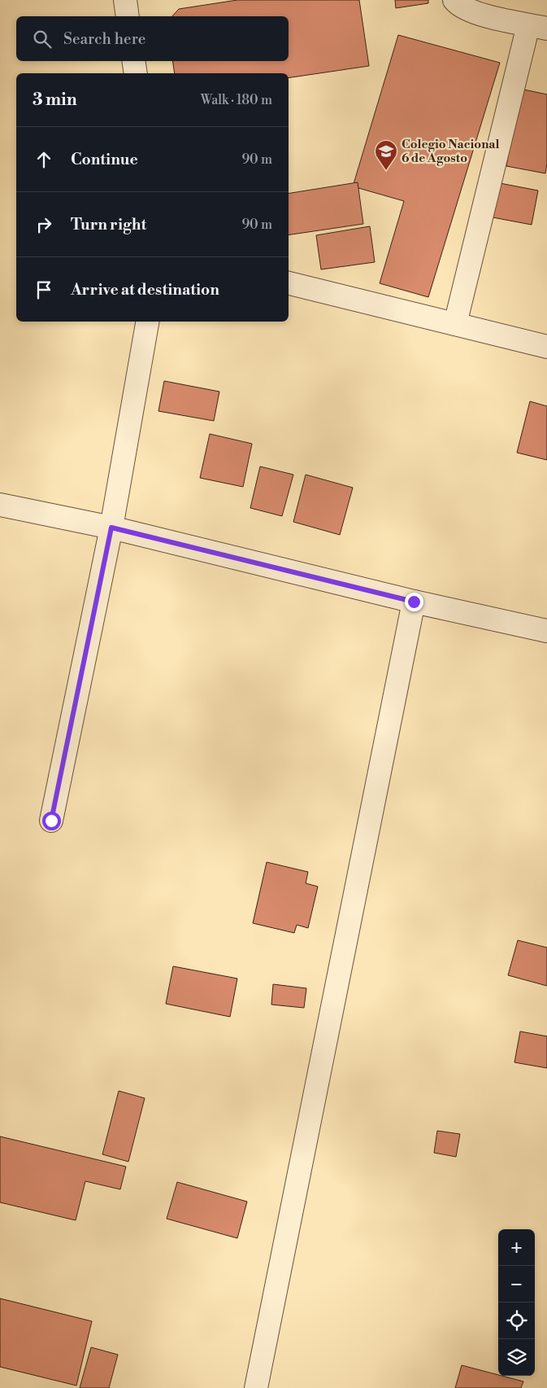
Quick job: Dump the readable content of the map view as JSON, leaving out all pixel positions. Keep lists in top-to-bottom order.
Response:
{
  "places": {
    "school or university": ["Colegio Nacional 6 de Agosto"]
  },
  "page": {
    "search": "Search here",
    "heading": ["3 min", "Walk · 180 m"],
    "list": [
      ["Continue", "90 m"],
      ["Turn right", "90 m"],
      "Arrive at destination"
    ],
    "map_buttons": ["+", "−"]
  }
}
